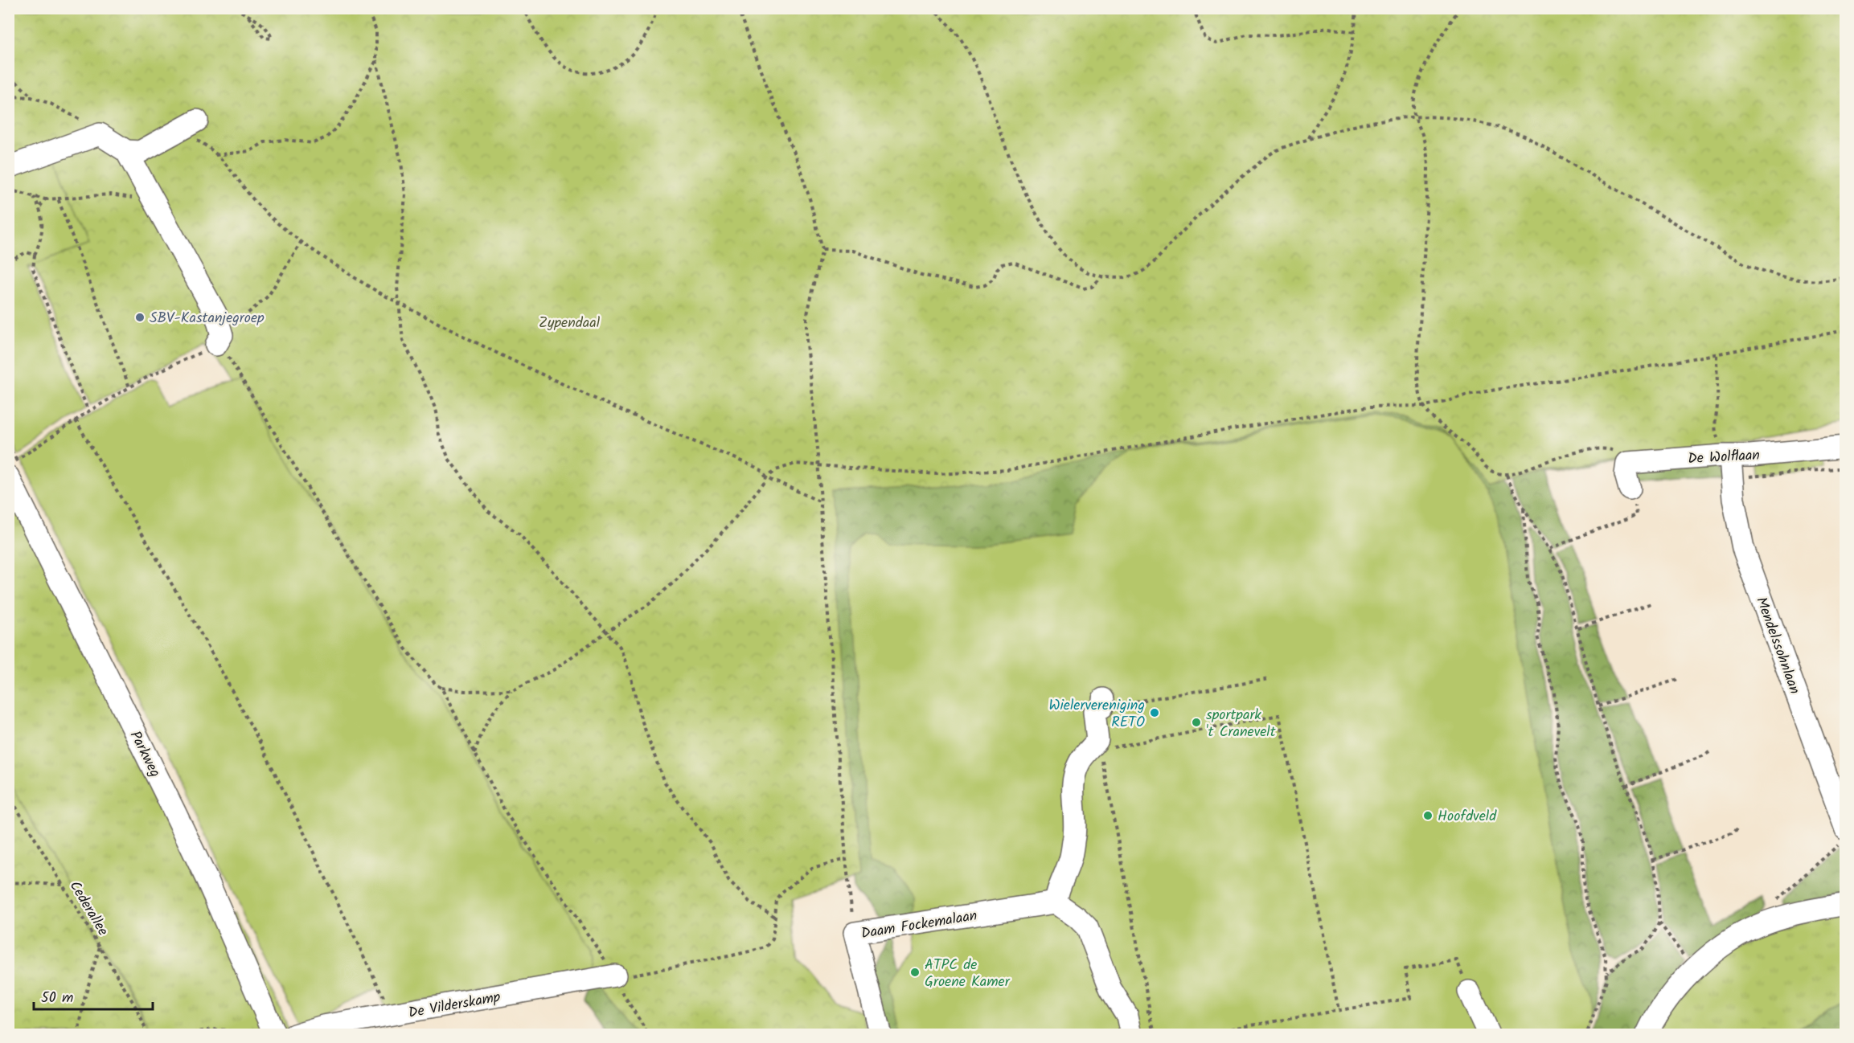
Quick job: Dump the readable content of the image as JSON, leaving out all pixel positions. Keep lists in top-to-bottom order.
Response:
{
  "streets": {
    "street": [
      "De Wolflaan",
      "Mendelssohnlaan",
      "Parkweg",
      "Daam Fockemalaan",
      "De Vilderskamp"
    ],
    "path": ["Cederallee"]
  },
  "crossings": [
    ["De Wolflaan", "Mendelssohnlaan"]
  ],
  "parks": ["Zypendaal"],
  "places": [
    "SBV-Kastanjegroep",
    "Wielervereniging RETO",
    "sportpark 't Cranevelt",
    "Hoofdveld",
    "ATPC de Groene Kamer"
  ],
  "scale_bar": "50 m"
}
